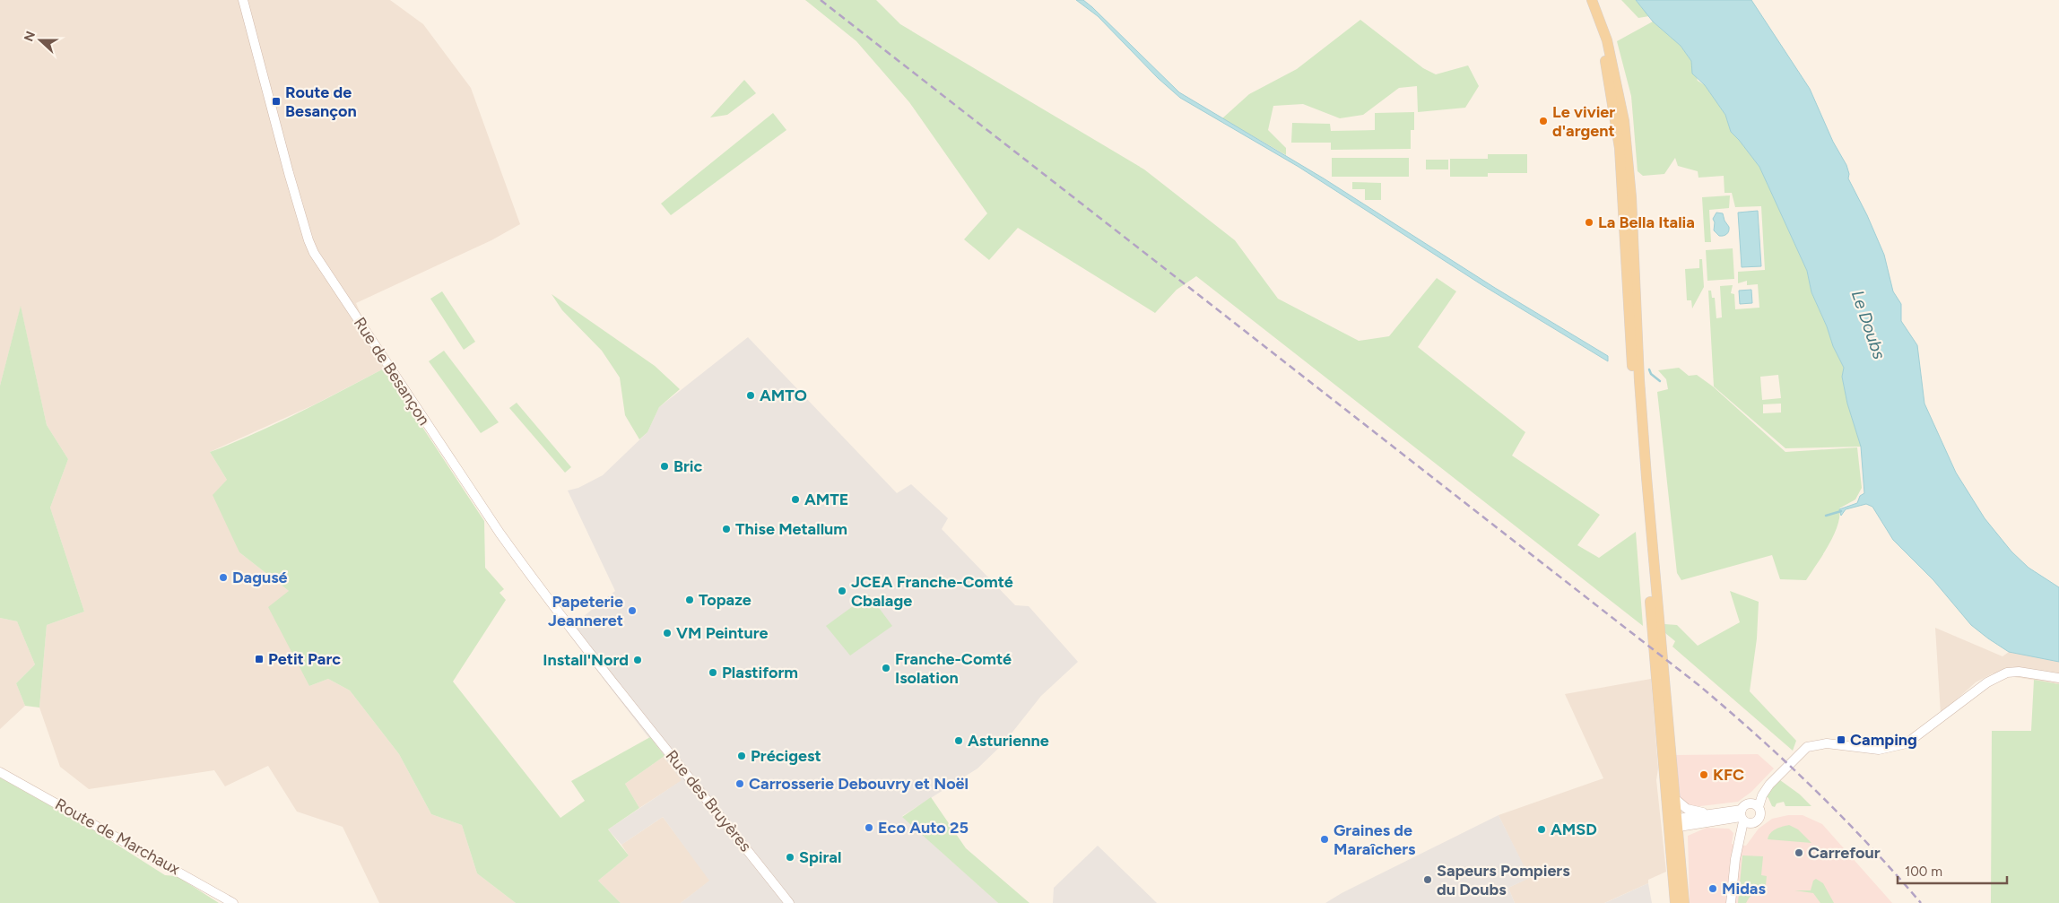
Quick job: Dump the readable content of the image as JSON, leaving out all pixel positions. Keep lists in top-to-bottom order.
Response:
{
  "streets": {
    "street": ["Rue de Besançon", "Rue des Bruyères", "Route de Marchaux"]
  },
  "crossings": [
    ["Rue de Besançon", "Rue des Bruyères"]
  ],
  "water": ["Le Doubs"],
  "places": {
    "transit": ["Route de Besançon", "Petit Parc", "Camping"],
    "other": [
      "Le vivier d'argent",
      "La Bella Italia",
      "AMTO",
      "Bric",
      "AMTE",
      "Thise Metallum",
      "Dagusé",
      "JCEA Franche-Comté Cbalage",
      "Topaze",
      "Papeterie Jeanneret",
      "VM Peinture",
      "Install'Nord",
      "Franche-Comté Isolation",
      "Plastiform",
      "Asturienne",
      "Précigest",
      "KFC",
      "Carrosserie Debouvry et Noël",
      "Eco Auto 25",
      "AMSD",
      "Graines de Maraîchers",
      "Carrefour",
      "Spiral",
      "Sapeurs Pompiers du Doubs",
      "Midas"
    ]
  },
  "scale_bar": "100 m",
  "north": "left"
}
